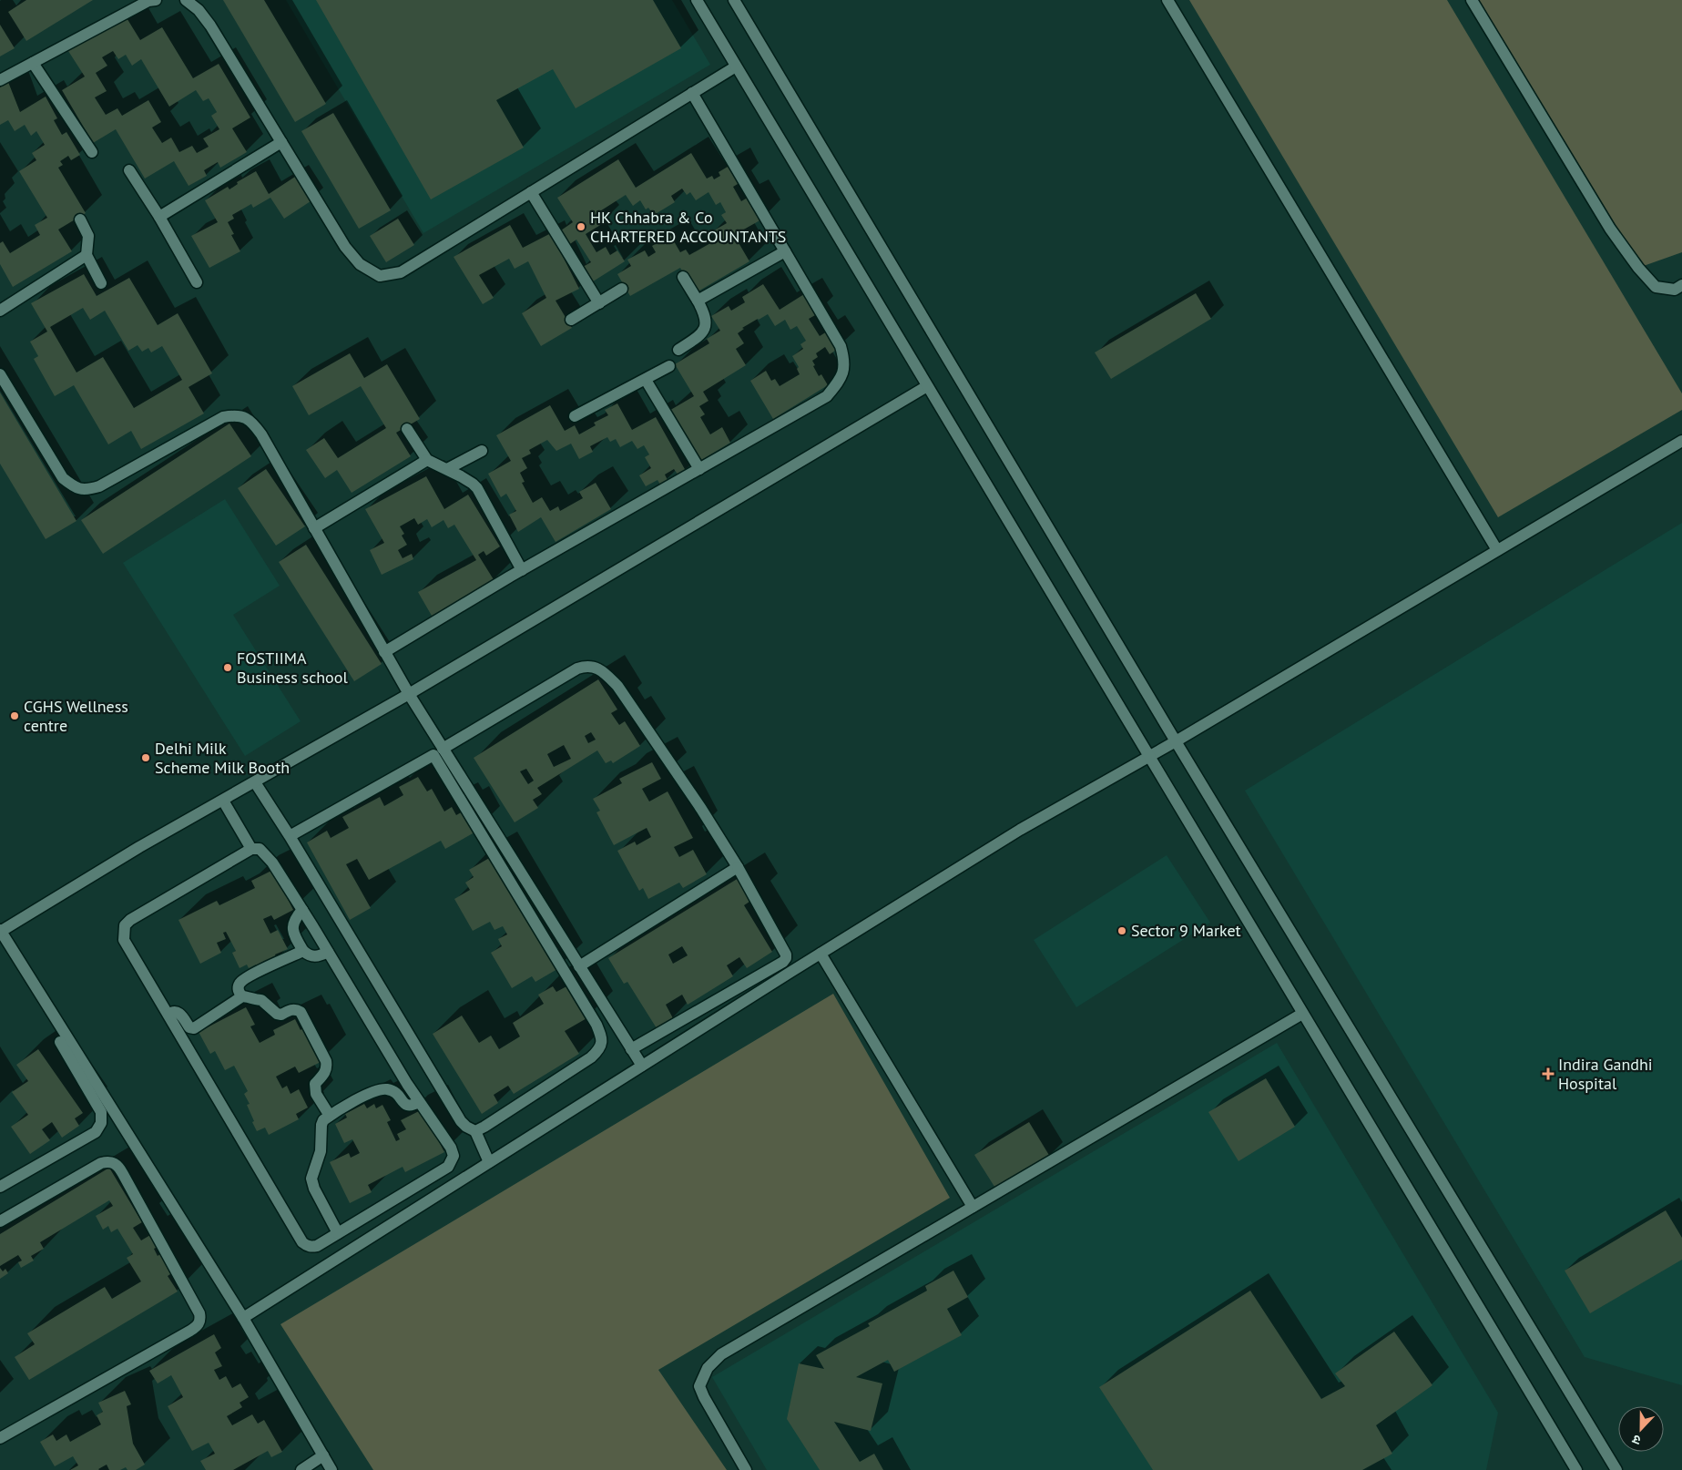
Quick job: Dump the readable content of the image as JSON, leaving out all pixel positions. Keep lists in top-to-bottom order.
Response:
{
  "places": {
    "other": [
      "HK Chhabra & Co CHARTERED ACCOUNTANTS",
      "FOSTIIMA Business school",
      "CGHS Wellness centre",
      "Delhi Milk Scheme Milk Booth",
      "Sector 9 Market"
    ],
    "health": ["Indira Gandhi Hospital"]
  },
  "north": "bottom"
}
